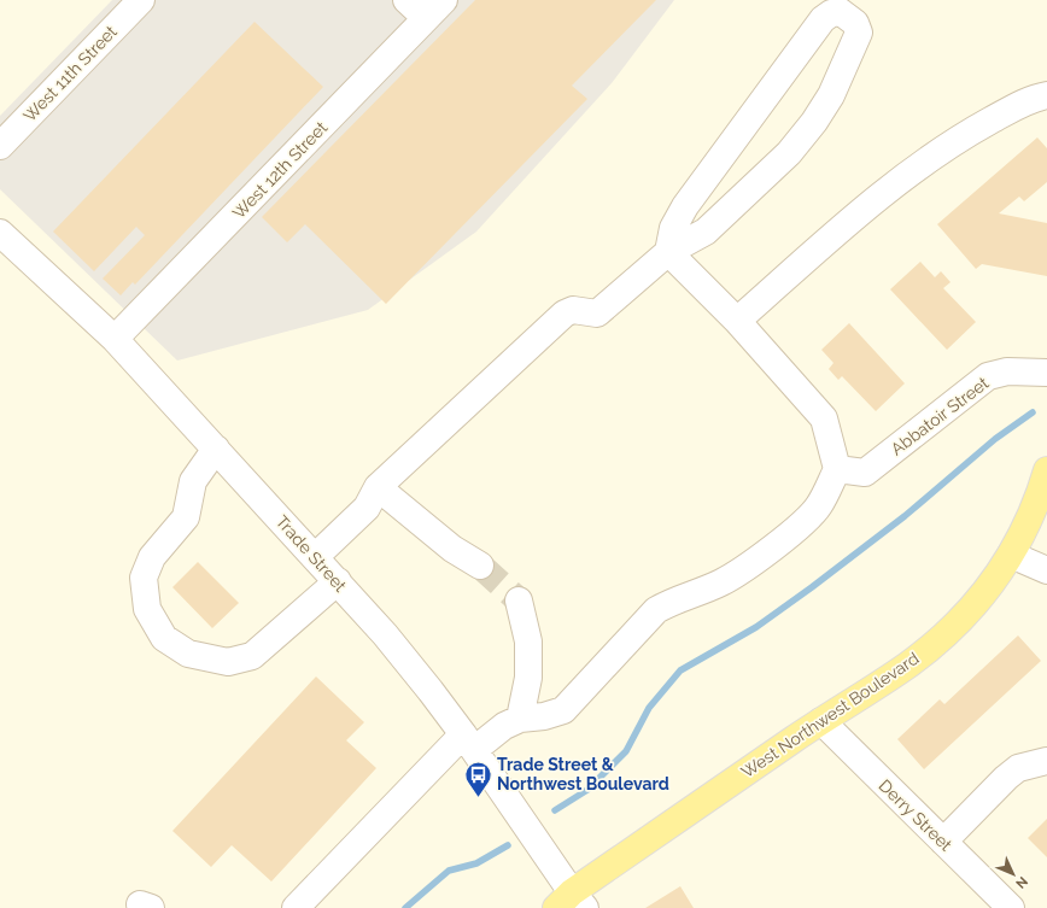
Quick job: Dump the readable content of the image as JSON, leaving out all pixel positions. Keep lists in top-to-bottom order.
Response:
{
  "streets": {
    "main road": ["West Northwest Boulevard"],
    "street": [
      "West 11th Street",
      "West 12th Street",
      "Abbatoir Street",
      "Trade Street",
      "Derry Street"
    ]
  },
  "crossings": [
    ["West 12th Street", "Trade Street"],
    ["Trade Street", "West Northwest Boulevard"],
    ["West Northwest Boulevard", "Derry Street"]
  ],
  "places": {
    "bus stop": ["Trade Street & Northwest Boulevard"]
  },
  "north": "bottom right"
}
